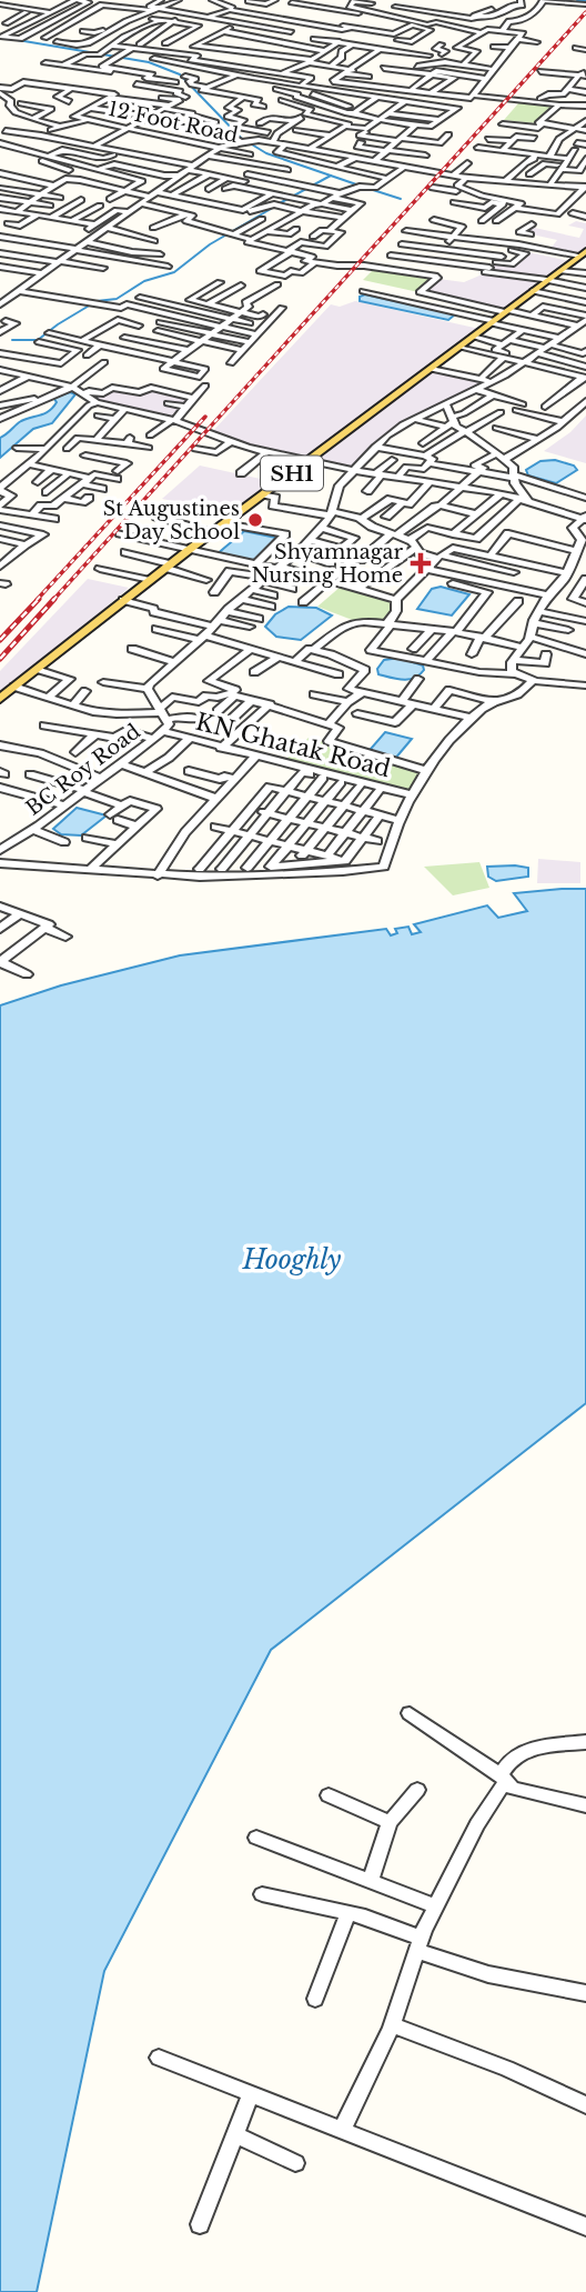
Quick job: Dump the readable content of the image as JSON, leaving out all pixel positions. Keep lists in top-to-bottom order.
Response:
{
  "streets": {
    "main road": ["SH1"],
    "street": ["12 Foot Road", "KN Ghatak Road", "BC Roy Road"]
  },
  "crossings": [
    ["KN Ghatak Road", "BC Roy Road"]
  ],
  "water": ["Hooghly"],
  "places": {
    "other": ["St Augustines Day School"],
    "health": ["Shyamnagar Nursing Home"]
  }
}
